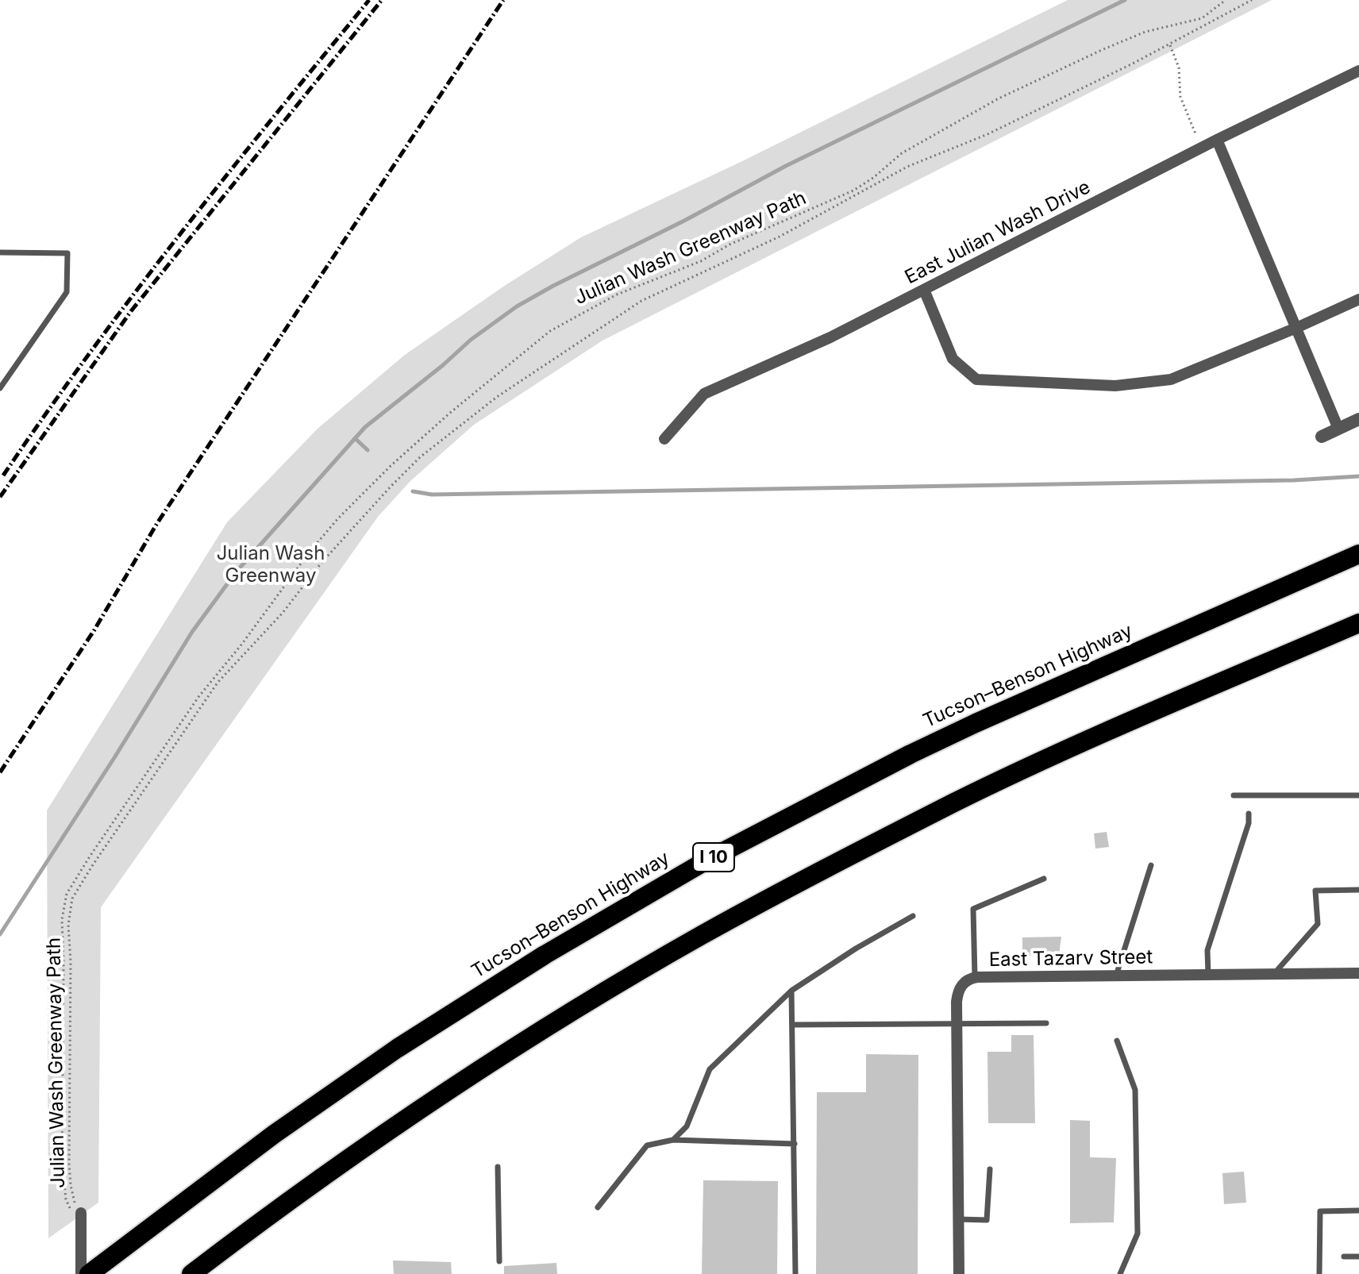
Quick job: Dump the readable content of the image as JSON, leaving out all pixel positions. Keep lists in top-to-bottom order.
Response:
{
  "streets": {
    "highway": ["Tucson–Benson Highway", "I 10"],
    "street": ["East Julian Wash Drive", "East Tazarv Street"],
    "path": ["Julian Wash Greenway Path"]
  },
  "parks": ["Julian Wash Greenway"]
}
